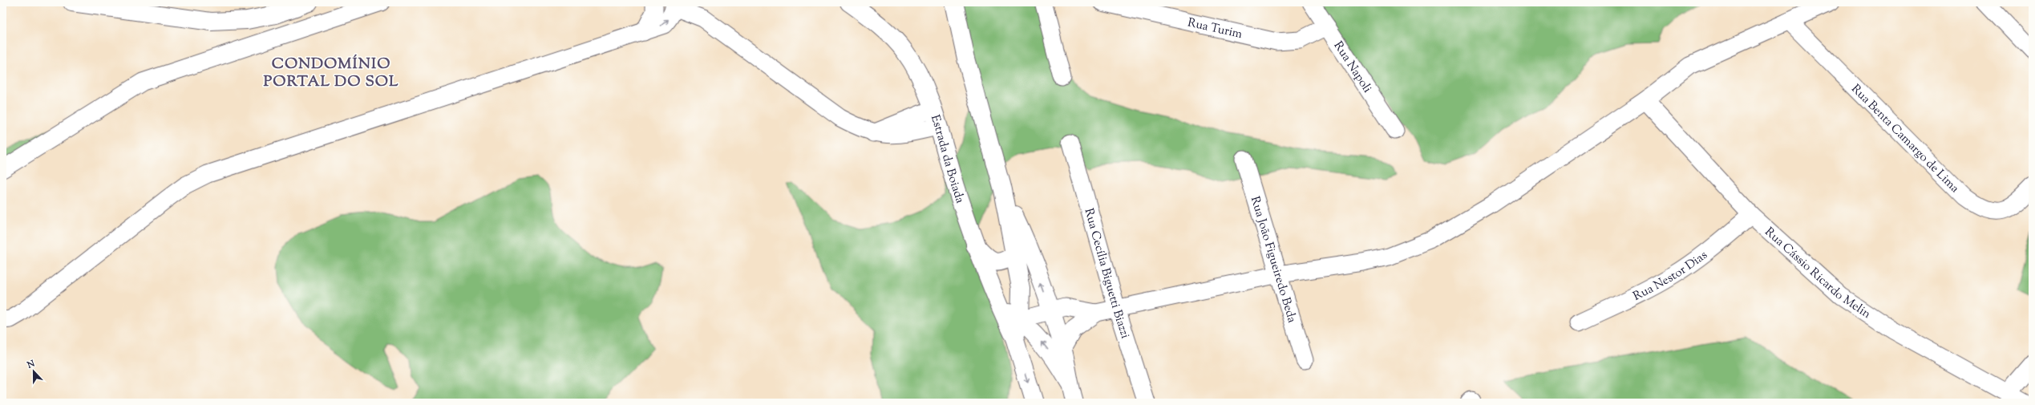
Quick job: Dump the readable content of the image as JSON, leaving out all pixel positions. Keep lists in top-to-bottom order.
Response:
{
  "streets": {
    "main road": ["Estrada da Boiada"],
    "street": [
      "Rua Turim",
      "Rua Napoli",
      "Rua Benta Camargo de Lima",
      "Rua João Figueiredo Beda",
      "Rua Cássio Ricardo Melin",
      "Rua Cecília Biguetti Biazzi",
      "Rua Nestor Dias"
    ]
  },
  "crossings": [
    ["Rua Turim", "Rua Napoli"],
    ["Rua Cássio Ricardo Melin", "Rua Nestor Dias"]
  ],
  "districts": ["CONDOMÍNIO PORTAL DO SOL"],
  "north": "top"
}
